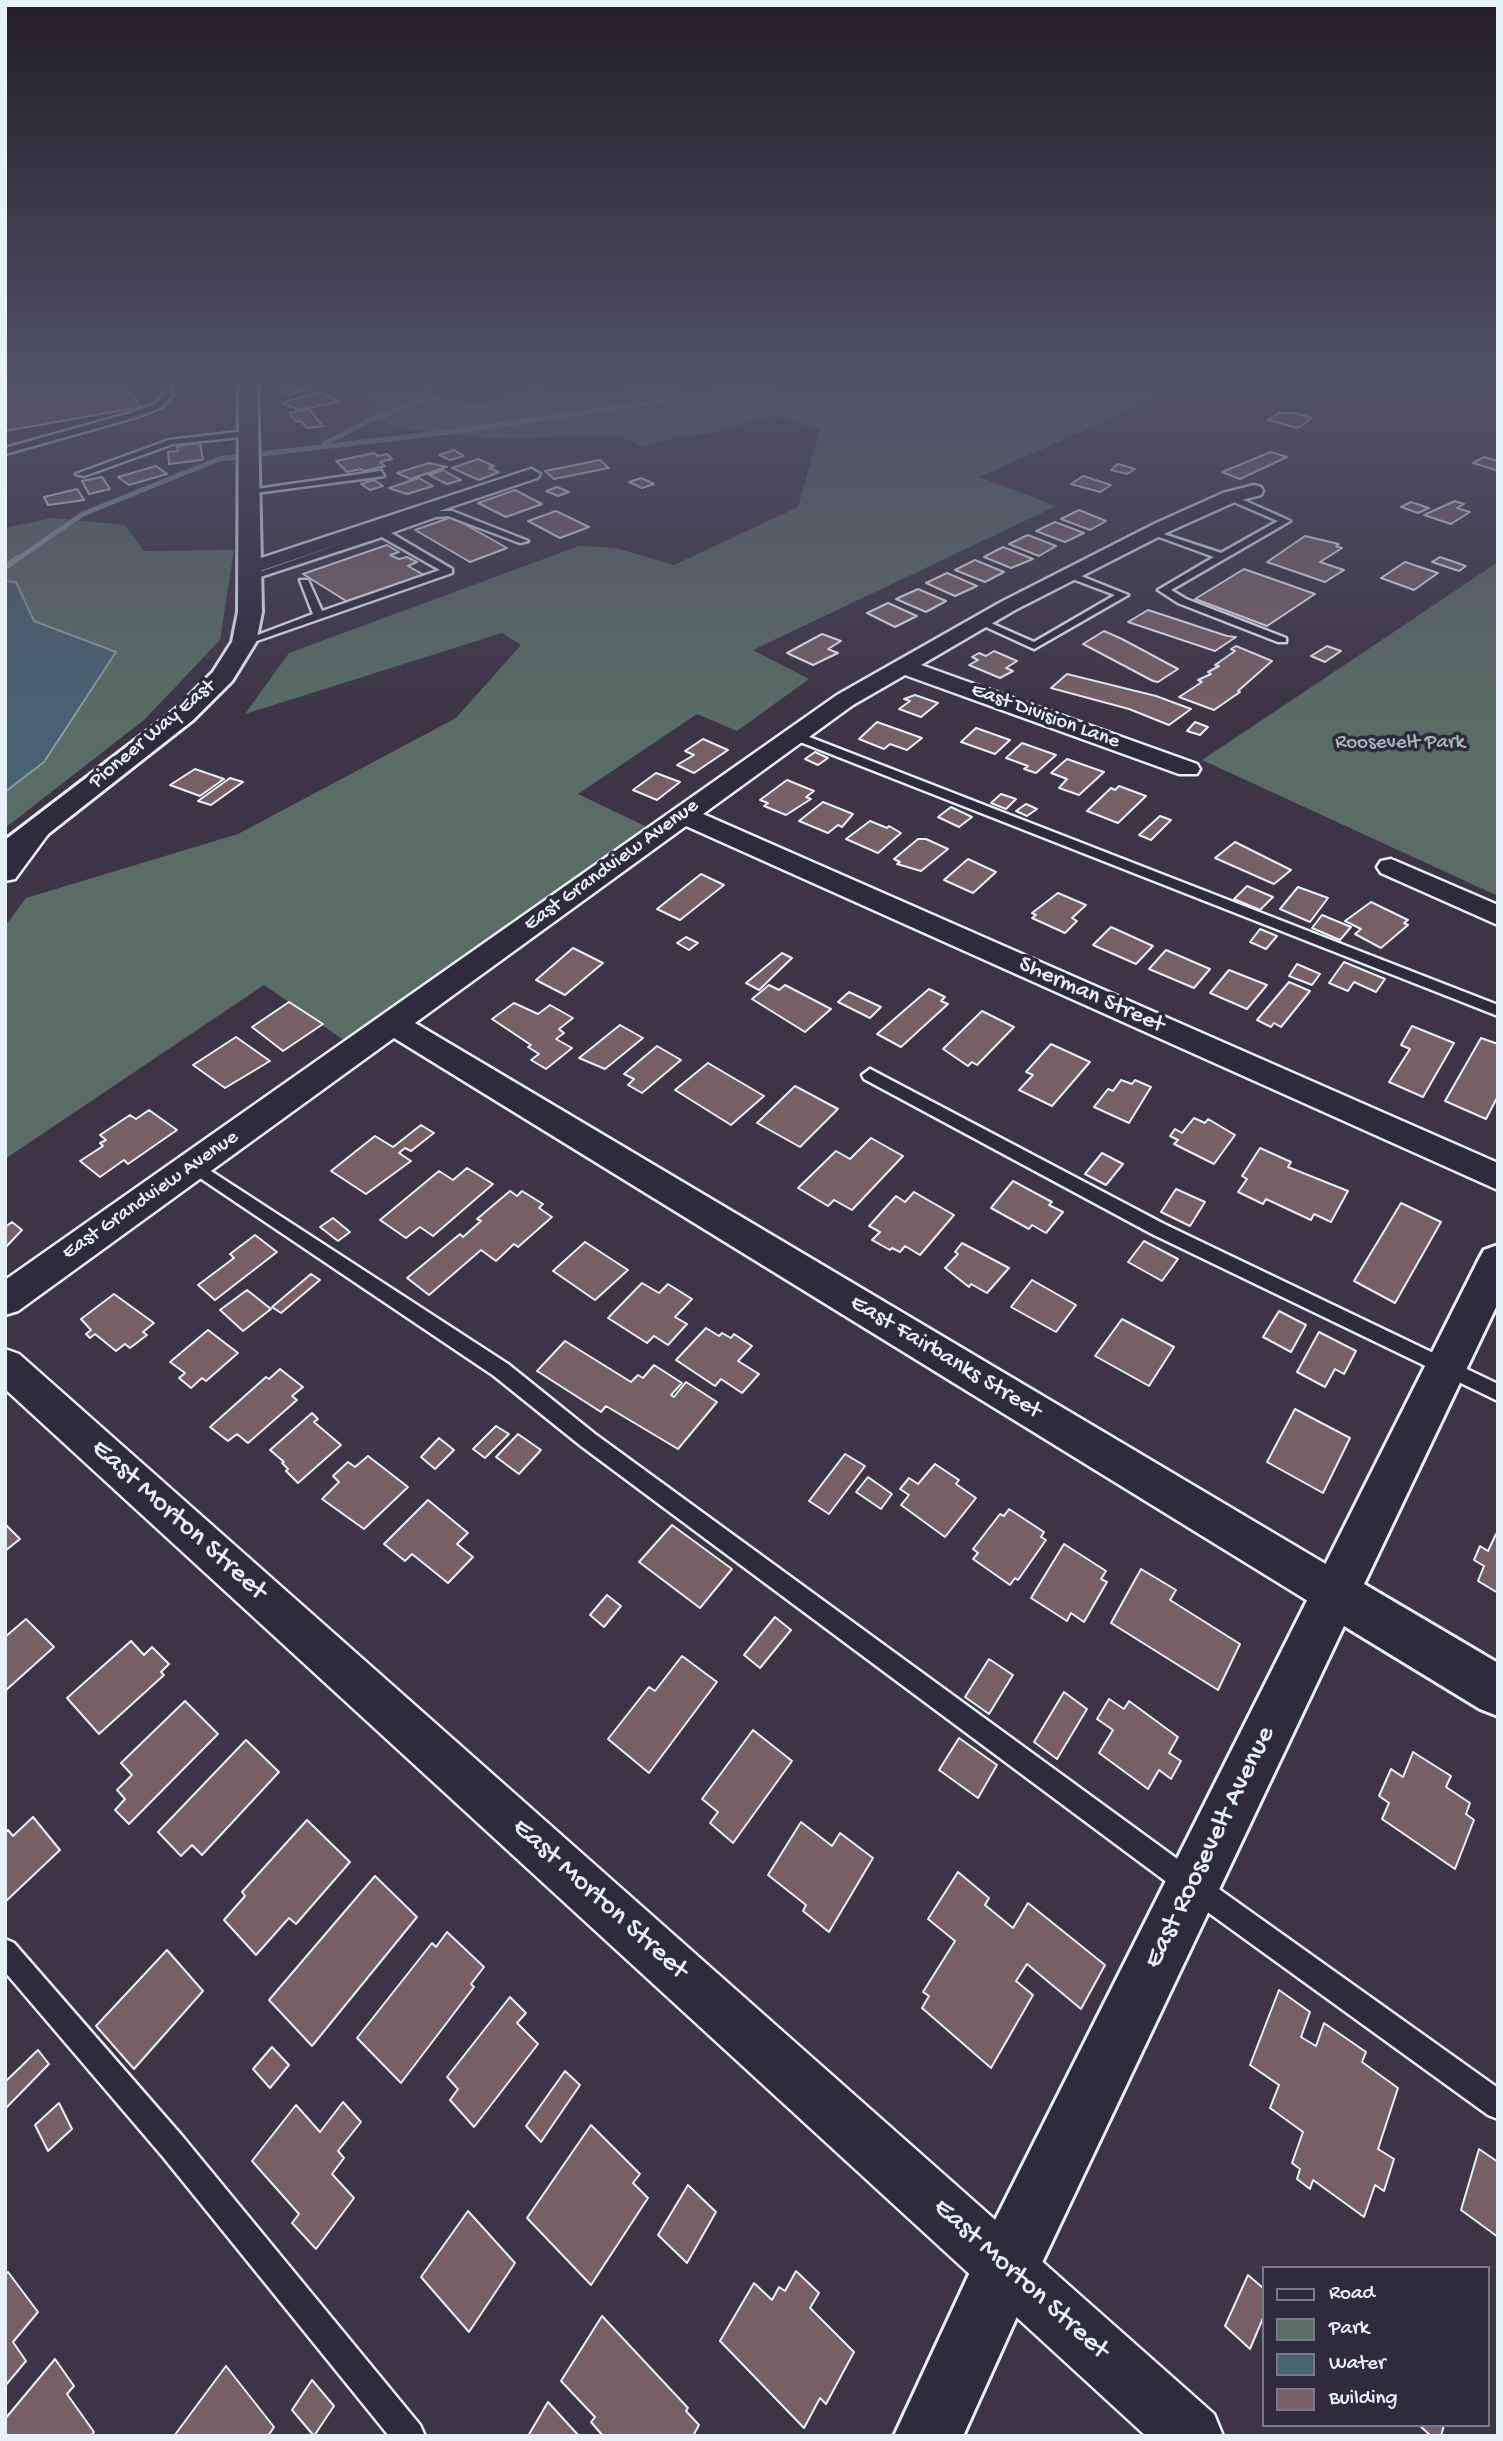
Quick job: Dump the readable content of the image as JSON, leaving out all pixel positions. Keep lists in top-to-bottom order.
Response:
{
  "streets": {
    "main road": ["Pioneer Way East", "East Fairbanks Street", "East Roosevelt Avenue"],
    "street": [
      "East Division Lane",
      "East Grandview Avenue",
      "Sherman Street",
      "East Morton Street"
    ]
  },
  "crossings": [
    ["East Division Lane", "East Grandview Avenue"],
    ["East Grandview Avenue", "Sherman Street"],
    ["East Grandview Avenue", "East Fairbanks Street"],
    ["East Fairbanks Street", "East Roosevelt Avenue"],
    ["East Morton Street", "East Roosevelt Avenue"]
  ],
  "parks": ["Roosevelt Park"],
  "legend": [
    "Road",
    "Park",
    "Water",
    "Building"
  ]
}
